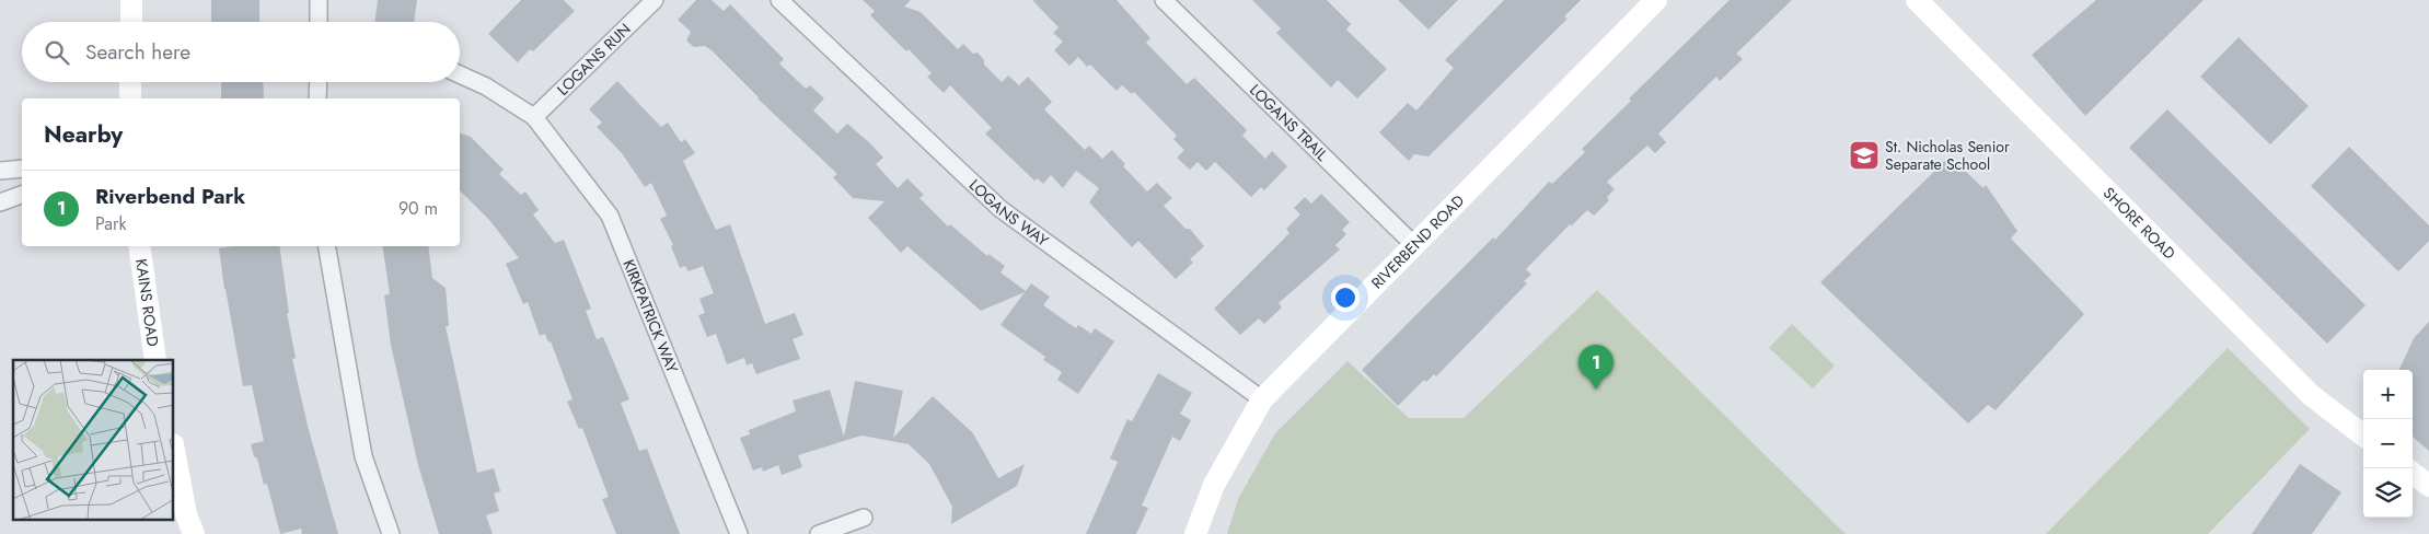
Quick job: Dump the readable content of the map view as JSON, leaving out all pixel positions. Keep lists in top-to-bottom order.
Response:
{
  "streets": {
    "street": [
      "LOGANS RUN",
      "LOGANS TRAIL",
      "LOGANS WAY",
      "SHORE ROAD",
      "RIVERBEND ROAD",
      "KAINS ROAD",
      "KIRKPATRICK WAY"
    ]
  },
  "crossings": [
    ["LOGANS RUN", "KIRKPATRICK WAY"],
    ["LOGANS TRAIL", "RIVERBEND ROAD"],
    ["LOGANS WAY", "RIVERBEND ROAD"]
  ],
  "places": {
    "school or university": ["St. Nicholas Senior Separate School"]
  },
  "page": {
    "search": "Search here",
    "heading": "Nearby",
    "list": [
      {
        "mark": "1",
        "name": "Riverbend Park",
        "note": "Park",
        "value": "90 m"
      }
    ],
    "pins": "1",
    "map_buttons": ["+", "−"]
  }
}
